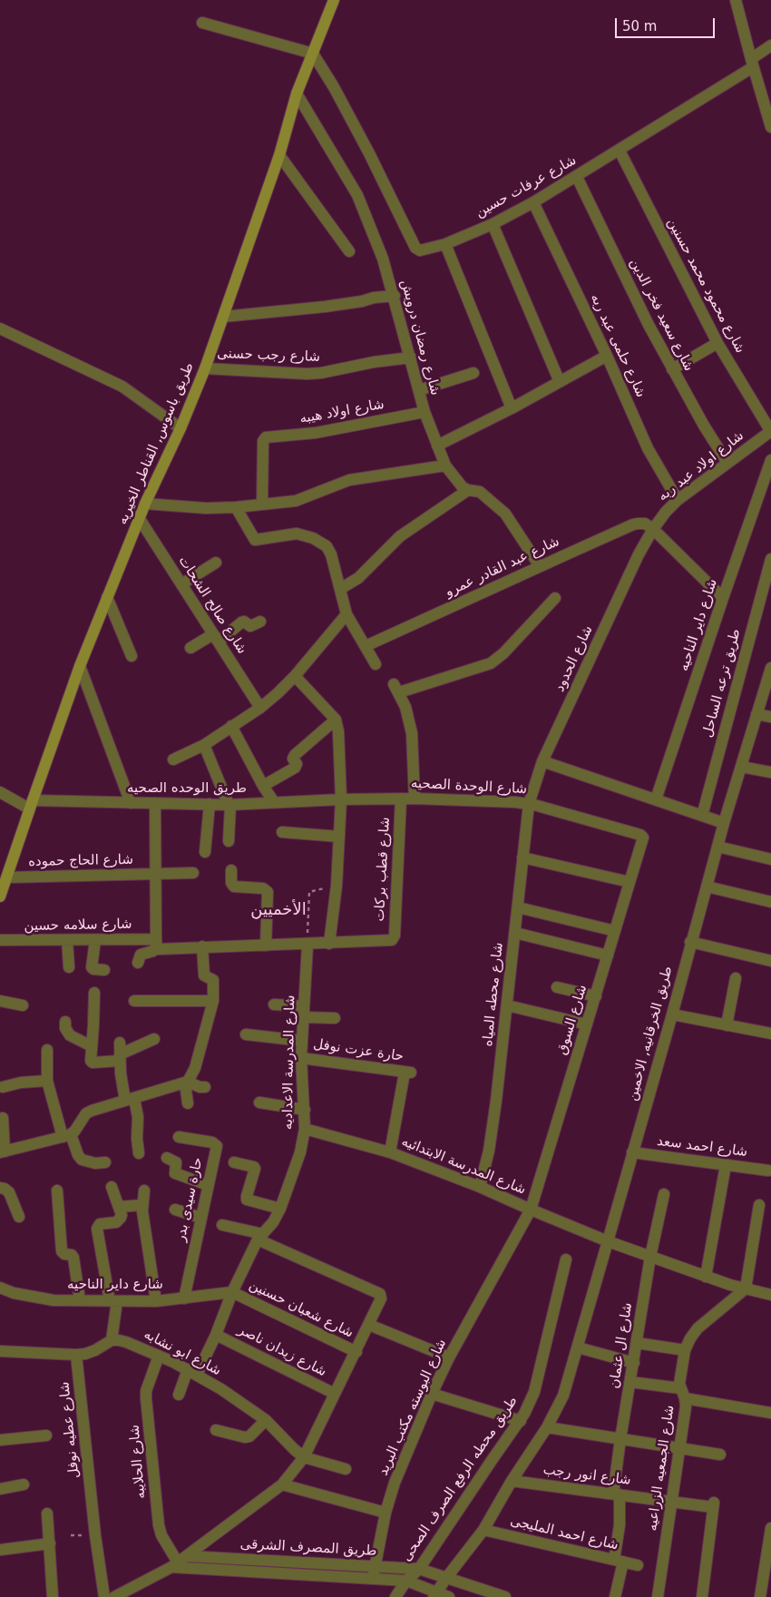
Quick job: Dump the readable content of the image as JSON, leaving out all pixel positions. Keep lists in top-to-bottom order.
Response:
{
  "streets": {
    "street": [
      "شارع عرفات حسين",
      "شارع محمود محمد حسنين",
      "شارع سعيد فخر الدين",
      "شارع رمضان درويش",
      "شارع حلمى عبد ربه",
      "شارع رجب حسنى",
      "شارع اولاد هيبه",
      "طريق باسوس, القناطر الخيريه",
      "شارع اولاد عبد ربه",
      "شارع عبد القادر عمرو",
      "شارع صالح الشحات",
      "شارع داير الناحيه",
      "شارع الحدود",
      "طريق ترعه الساحل",
      "شارع الوحدة الصحيه",
      "طريق الوحده الصحيه",
      "شارع الحاج حموده",
      "شارع قطب بركات",
      "شارع سلامه حسين",
      "شارع محطه المياه",
      "شارع السوق",
      "طريق الخرقانيه, الاخمين",
      "حارة عزت نوفل",
      "شارع المدرسة الاعداديه",
      "شارع احمد سعد",
      "شارع المدرسة الابتدائيه",
      "حارة سيدى بدر",
      "شارع شعبان حسنين",
      "شارع ال عثمان",
      "شارع زيدان ناصر",
      "شارع ابو نشابه",
      "شارع البوسته مكتب البريد",
      "شارع عطيه نوفل",
      "شارع الحلايبه",
      "شارع الجمعيه الزراعيه",
      "شارع انور رجب",
      "طريق محطه الرفع الصرف الصحى",
      "شارع احمد المليجى",
      "طريق المصرف الشرقى"
    ]
  },
  "crossings": [
    ["شارع عرفات حسين", "شارع محمود محمد حسنين"],
    ["شارع عرفات حسين", "شارع سعيد فخر الدين"],
    ["شارع عرفات حسين", "شارع حلمى عبد ربه"],
    ["شارع عرفات حسين", "طريق باسوس, القناطر الخيريه"],
    ["شارع محمود محمد حسنين", "شارع اولاد عبد ربه"],
    ["شارع سعيد فخر الدين", "شارع اولاد عبد ربه"],
    ["شارع رمضان درويش", "شارع رجب حسنى"],
    ["شارع رمضان درويش", "شارع اولاد هيبه"],
    ["شارع رمضان درويش", "طريق باسوس, القناطر الخيريه"],
    ["شارع رمضان درويش", "شارع عبد القادر عمرو"],
    ["شارع حلمى عبد ربه", "شارع اولاد عبد ربه"],
    ["شارع رجب حسنى", "طريق باسوس, القناطر الخيريه"],
    ["طريق باسوس, القناطر الخيريه", "شارع صالح الشحات"],
    ["طريق باسوس, القناطر الخيريه", "طريق الوحده الصحيه"],
    ["طريق باسوس, القناطر الخيريه", "شارع الحاج حموده"],
    ["شارع اولاد عبد ربه", "شارع عبد القادر عمرو"],
    ["شارع اولاد عبد ربه", "شارع الحدود"],
    ["شارع عبد القادر عمرو", "شارع الحدود"],
    ["شارع داير الناحيه", "شارع المدرسة الاعداديه"],
    ["شارع داير الناحيه", "حارة سيدى بدر"],
    ["شارع داير الناحيه", "شارع شعبان حسنين"],
    ["شارع الحدود", "شارع الوحدة الصحيه"],
    ["شارع الحدود", "شارع محطه المياه"],
    ["شارع الوحدة الصحيه", "طريق الوحده الصحيه"],
    ["شارع الوحدة الصحيه", "شارع قطب بركات"],
    ["شارع الوحدة الصحيه", "شارع محطه المياه"],
    ["شارع الوحدة الصحيه", "شارع السوق"],
    ["شارع قطب بركات", "شارع سلامه حسين"],
    ["شارع سلامه حسين", "شارع المدرسة الاعداديه"],
    ["شارع محطه المياه", "شارع المدرسة الابتدائيه"],
    ["شارع السوق", "شارع المدرسة الابتدائيه"],
    ["شارع السوق", "شارع البوسته مكتب البريد"],
    ["طريق الخرقانيه, الاخمين", "شارع احمد سعد"],
    ["طريق الخرقانيه, الاخمين", "شارع المدرسة الابتدائيه"],
    ["حارة عزت نوفل", "شارع المدرسة الاعداديه"],
    ["حارة عزت نوفل", "شارع المدرسة الابتدائيه"],
    ["شارع المدرسة الاعداديه", "شارع المدرسة الابتدائيه"],
    ["شارع المدرسة الاعداديه", "شارع شعبان حسنين"],
    ["شارع المدرسة الاعداديه", "شارع زيدان ناصر"],
    ["شارع المدرسة الاعداديه", "شارع ابو نشابه"],
    ["شارع المدرسة الابتدائيه", "شارع البوسته مكتب البريد"],
    ["شارع ال عثمان", "شارع انور رجب"],
    ["شارع ال عثمان", "شارع احمد المليجى"],
    ["شارع ابو نشابه", "شارع الحلايبه"],
    ["شارع البوسته مكتب البريد", "طريق المصرف الشرقى"],
    ["شارع الحلايبه", "طريق المصرف الشرقى"],
    ["شارع الجمعيه الزراعيه", "شارع انور رجب"],
    ["طريق محطه الرفع الصرف الصحى", "طريق المصرف الشرقى"]
  ],
  "districts": ["الأخميين"],
  "scale_bar": "50 m"
}
